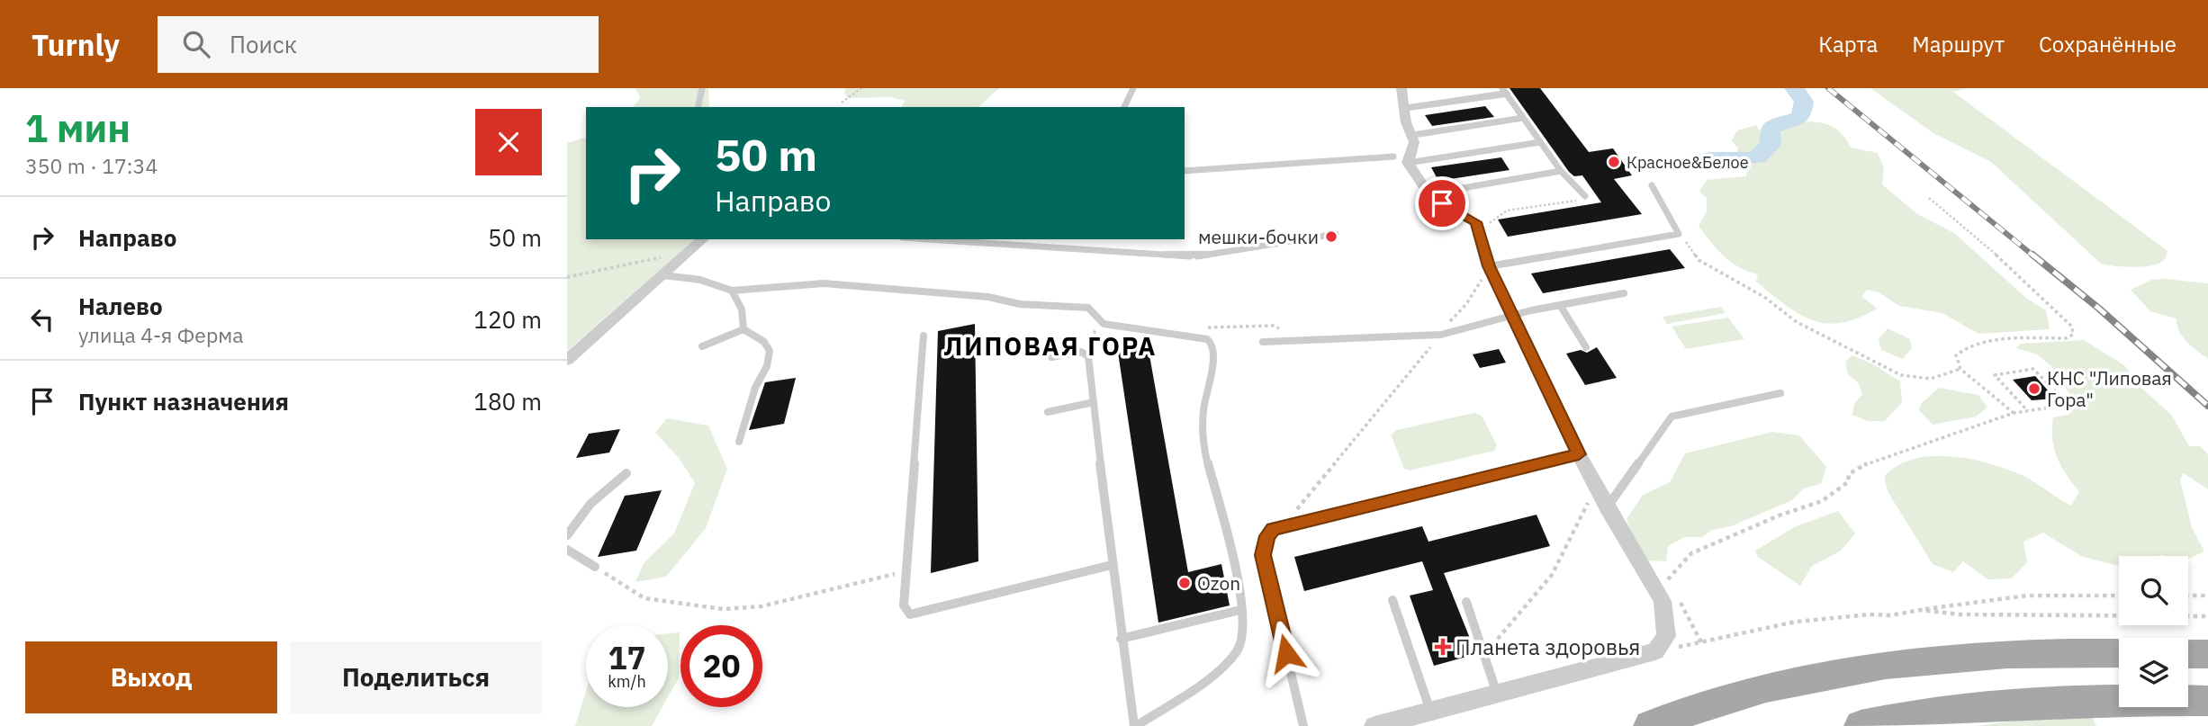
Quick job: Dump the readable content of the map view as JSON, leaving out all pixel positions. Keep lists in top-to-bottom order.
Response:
{
  "districts": ["ЛИПОВАЯ ГОРА"],
  "places": {
    "other": [
      "Красное&Белое",
      "мешки-бочки",
      "КНС \"Липовая Гора\"",
      "Ozon"
    ],
    "health": ["Планета здоровья"]
  },
  "page": {
    "header": "Turnly",
    "search": "Поиск",
    "nav": ["Карта", "Маршрут", "Сохранённые"],
    "heading": ["1 мин", "350 m · 17:34"],
    "turn": ["50 m", "Направо"],
    "list": [
      {
        "name": "Направо",
        "value": "50 m"
      },
      {
        "name": "Налево",
        "note": "улица 4-я Ферма",
        "value": "120 m"
      },
      {
        "name": "Пункт назначения",
        "value": "180 m"
      }
    ],
    "speed": "17 km/h",
    "limit": "20",
    "buttons": ["Выход", "Поделиться"]
  }
}
